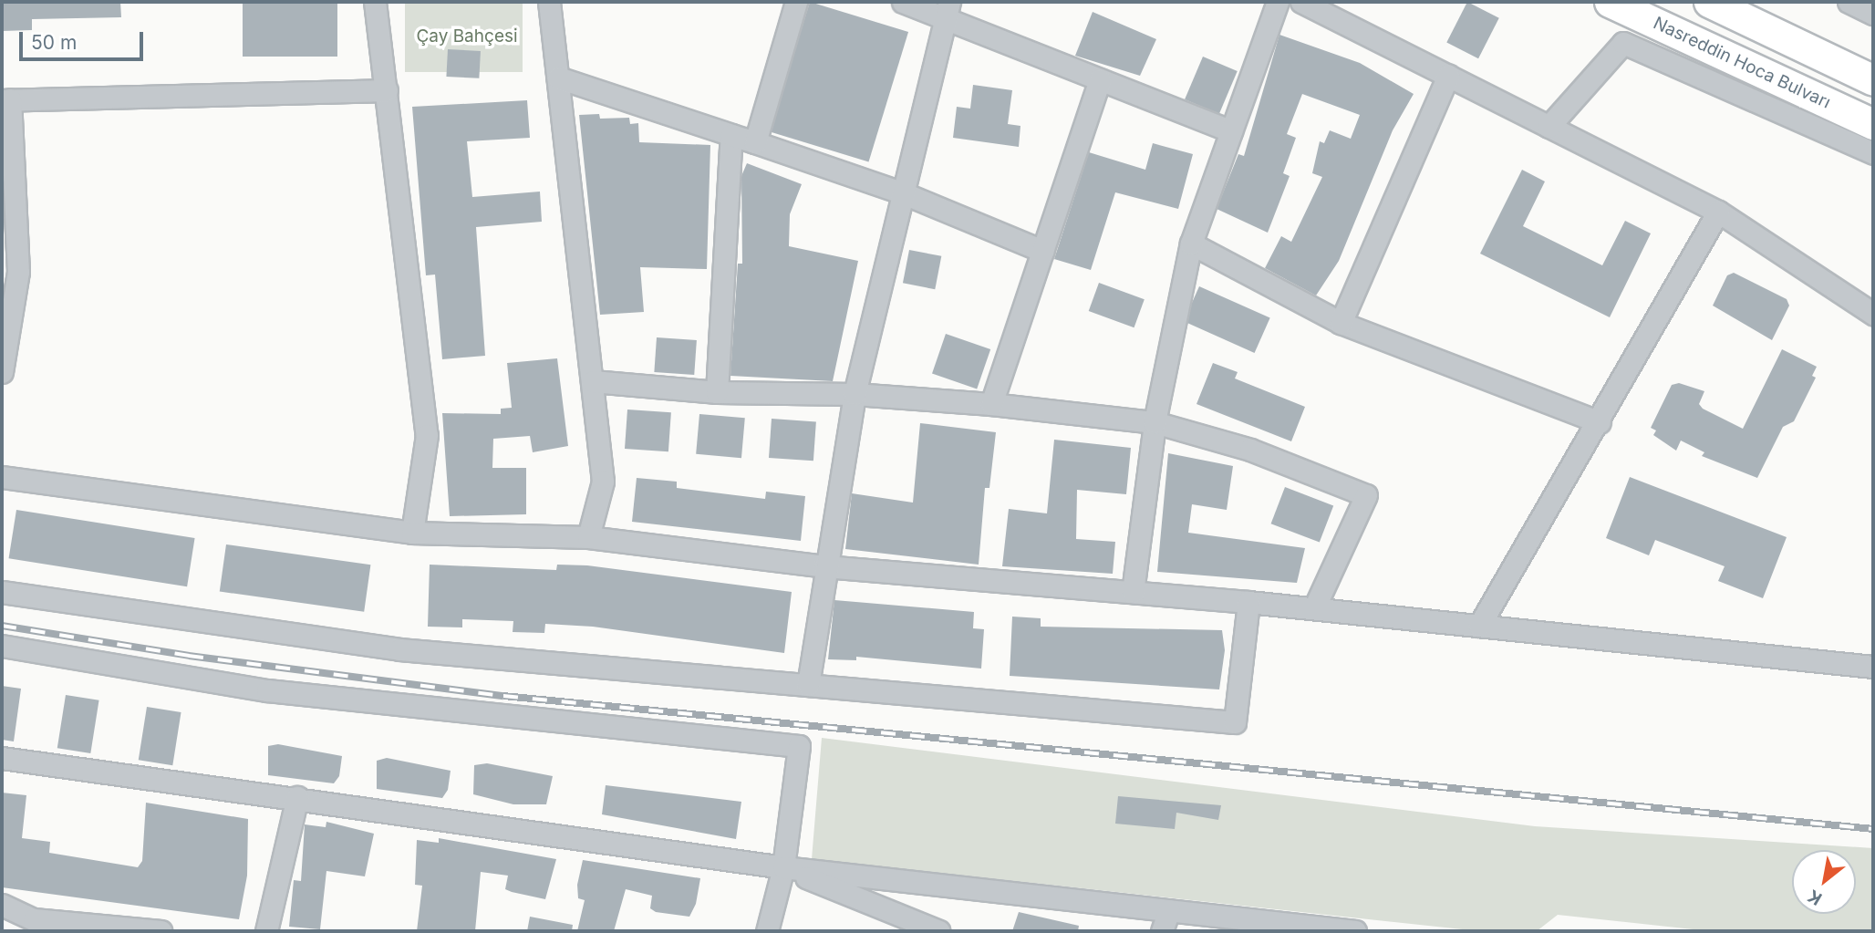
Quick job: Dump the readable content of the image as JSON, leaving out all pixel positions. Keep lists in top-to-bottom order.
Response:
{
  "streets": {
    "highway": ["Nasreddin Hoca Bulvarı"]
  },
  "parks": ["Çay Bahçesi"],
  "scale_bar": "50 m",
  "north": "bottom left"
}
